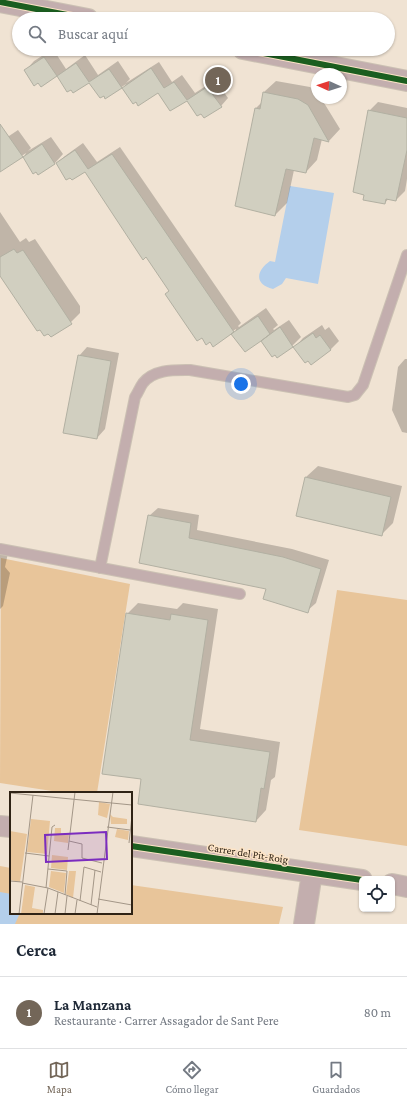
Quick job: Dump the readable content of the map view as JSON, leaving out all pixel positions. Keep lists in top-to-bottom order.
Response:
{
  "streets": {
    "street": ["Carrer del Pit-Roig"]
  },
  "north": "left",
  "page": {
    "search": "Buscar aquí",
    "pins": "1",
    "heading": "Cerca",
    "list": [
      {
        "mark": "1",
        "name": "La Manzana",
        "note": "Restaurante · Carrer Assagador de Sant Pere",
        "value": "80 m"
      }
    ],
    "nav": ["Mapa", "Cómo llegar", "Guardados"]
  }
}
